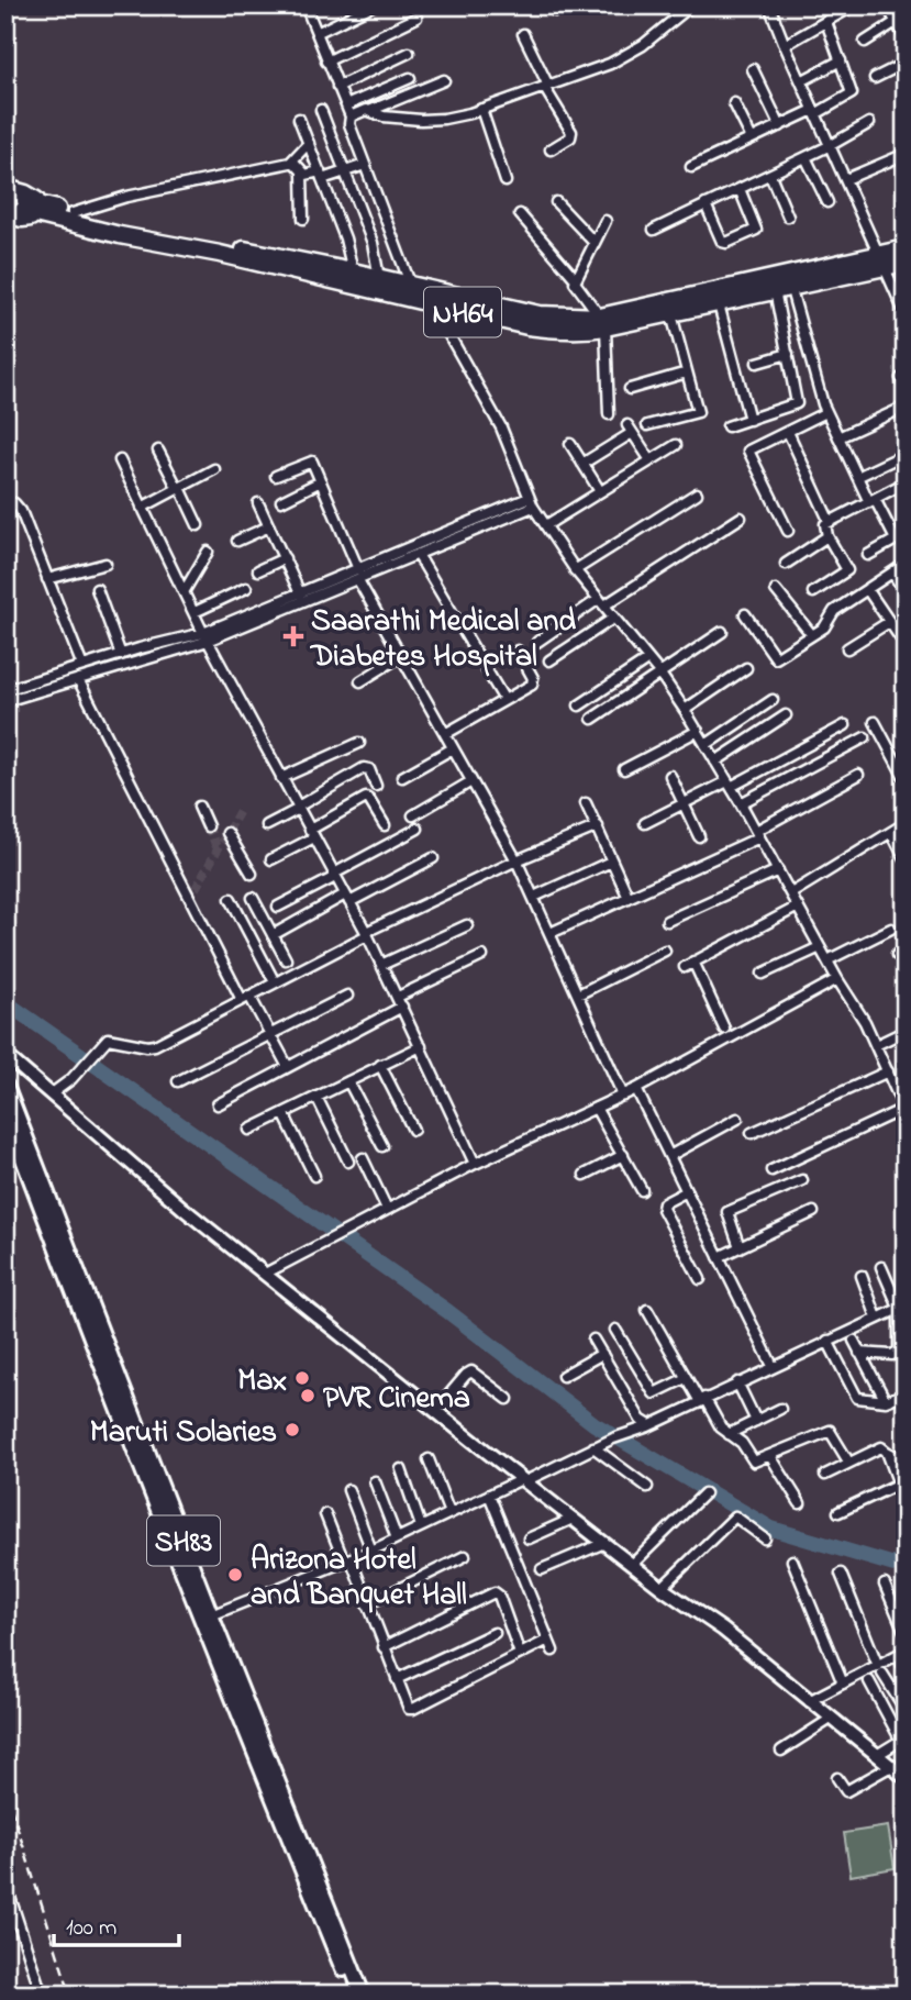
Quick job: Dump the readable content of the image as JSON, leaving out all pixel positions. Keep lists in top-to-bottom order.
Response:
{
  "streets": {
    "highway": ["NH64"],
    "main road": ["SH83"]
  },
  "places": {
    "health": ["Saarathi Medical and Diabetes Hospital"],
    "other": [
      "Max",
      "PVR Cinema",
      "Maruti Solaries",
      "Arizona Hotel and Banquet Hall"
    ]
  },
  "scale_bar": "100 m"
}
